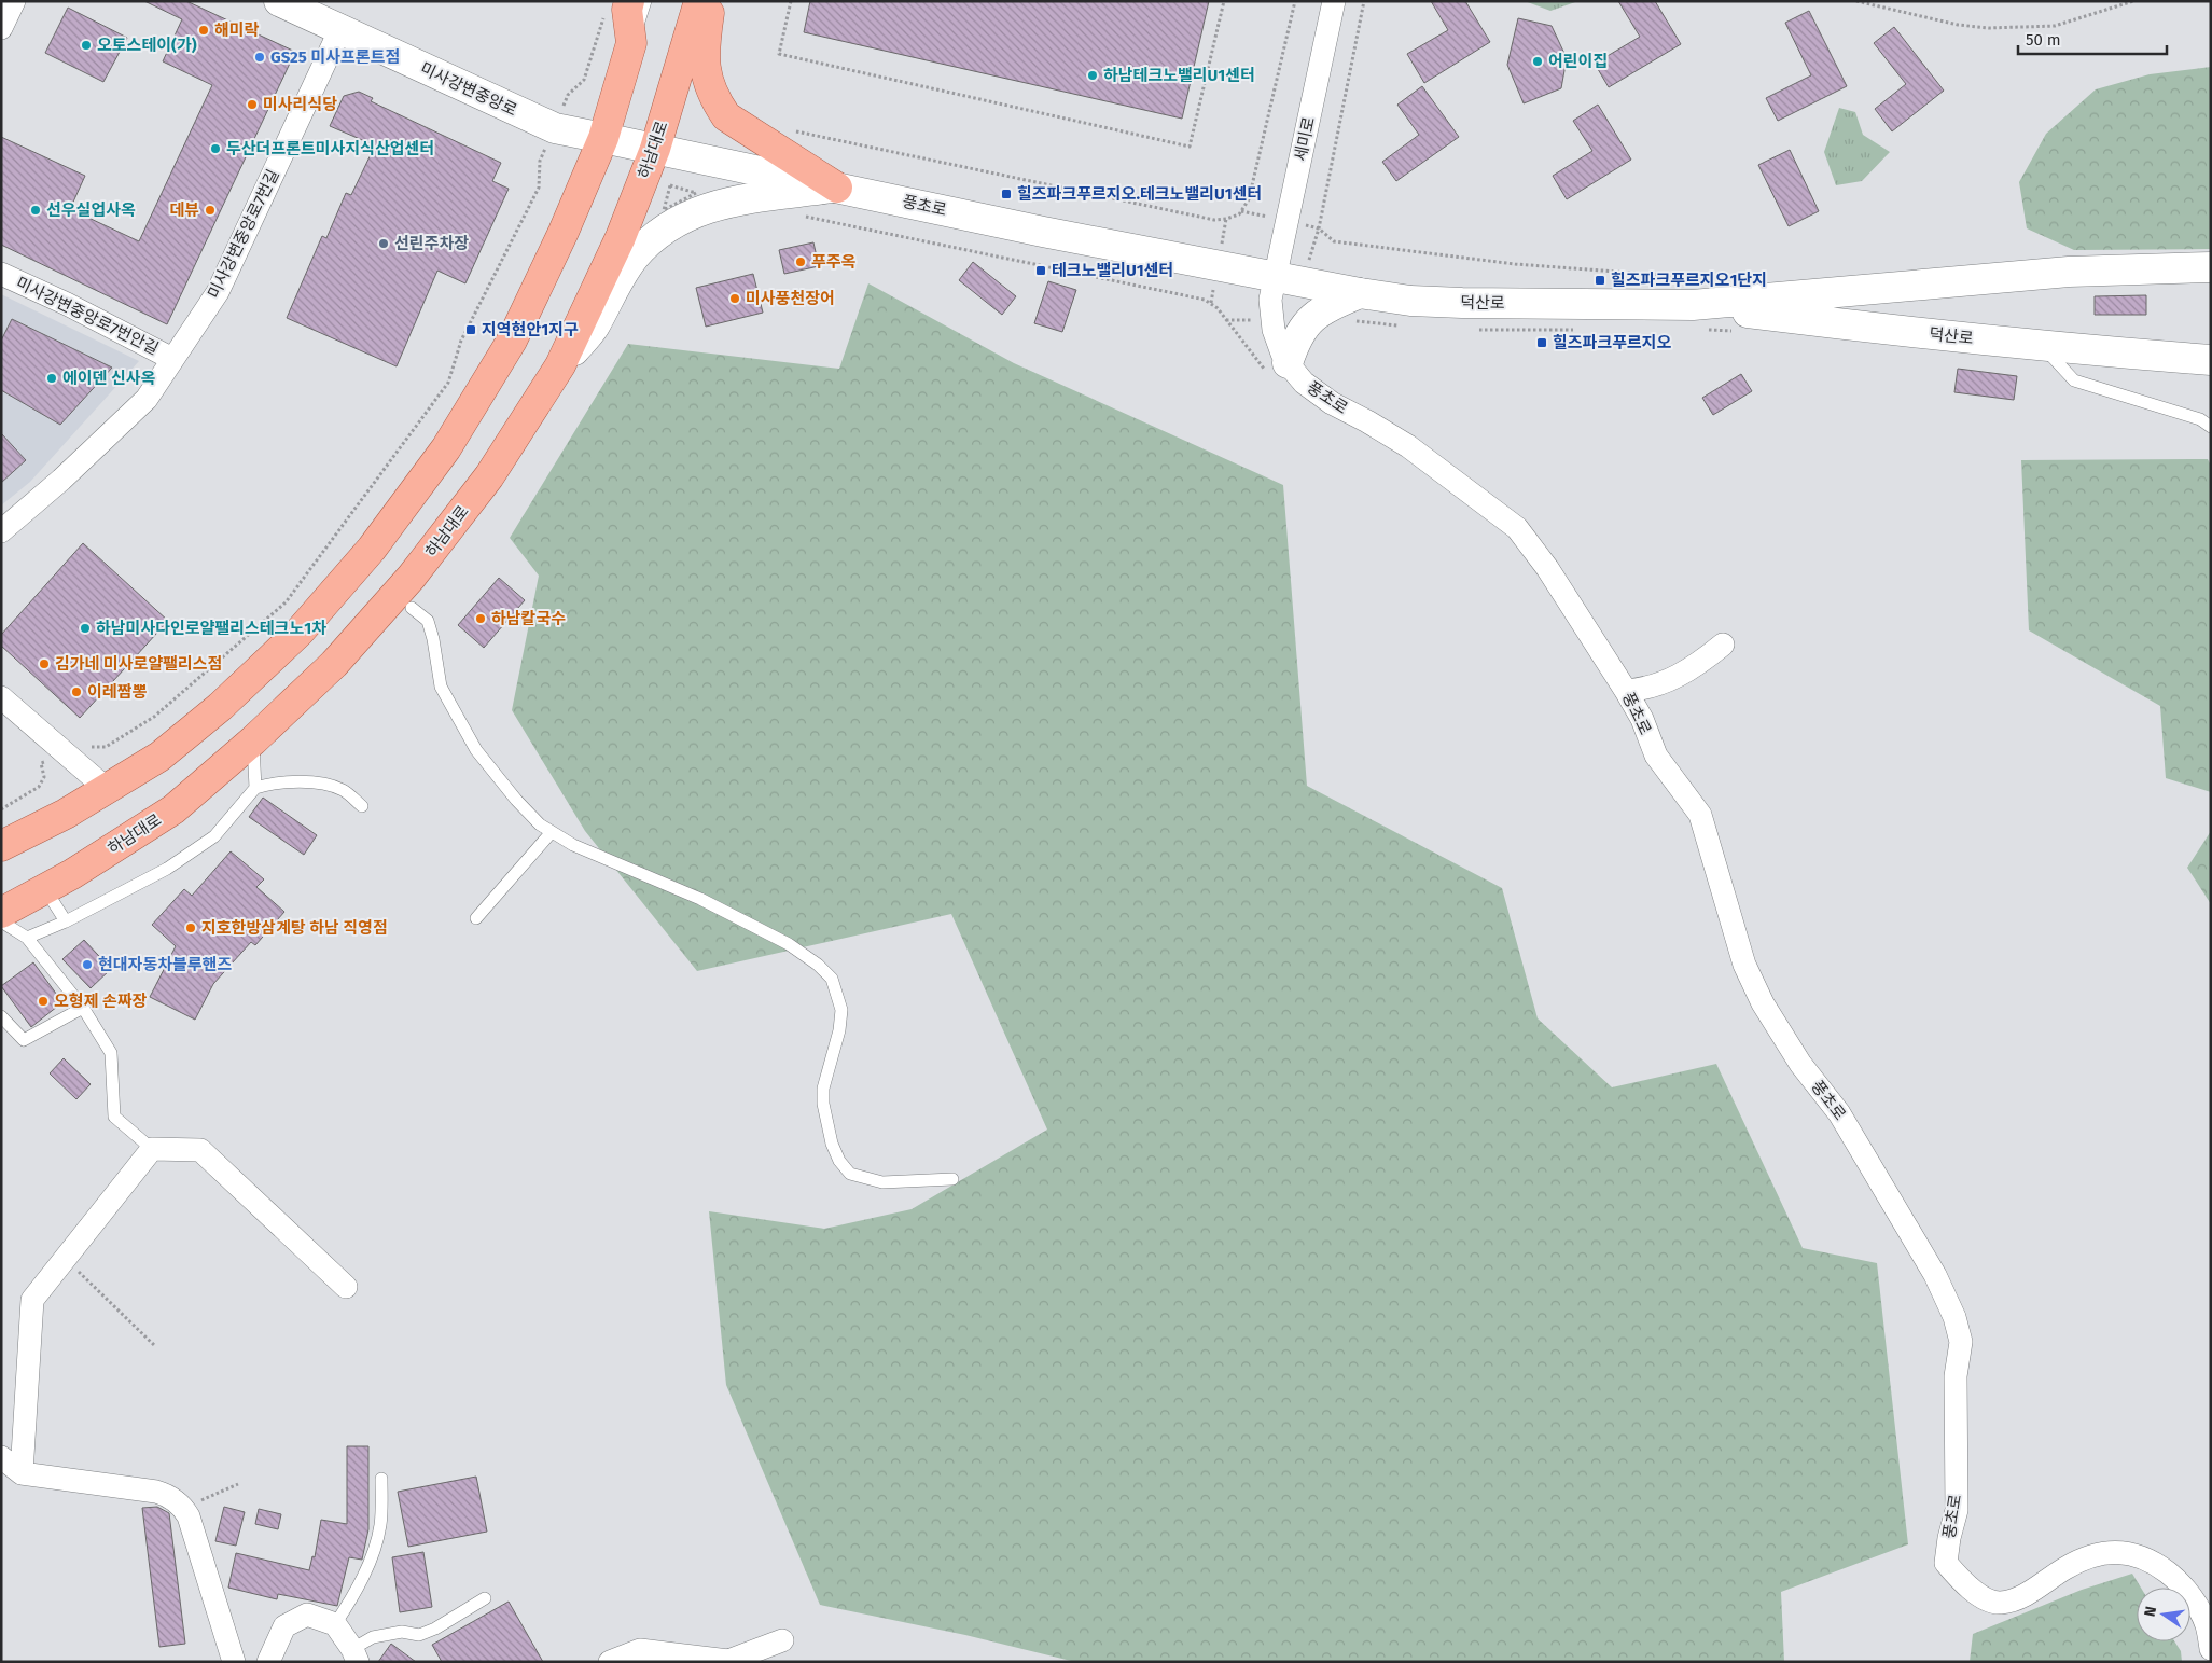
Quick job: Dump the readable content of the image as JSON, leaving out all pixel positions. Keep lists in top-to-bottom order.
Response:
{
  "streets": {
    "main road": [
      "미사강변중앙로",
      "하남대로",
      "풍초로",
      "덕산로"
    ],
    "street": ["세미로", "미사강변중앙로7번길", "미사강변중앙로7번안길"]
  },
  "crossings": [
    ["미사강변중앙로", "풍초로"],
    ["미사강변중앙로", "미사강변중앙로7번길"],
    ["세미로", "풍초로"],
    ["세미로", "덕산로"],
    ["하남대로", "풍초로"],
    ["풍초로", "덕산로"],
    ["미사강변중앙로7번길", "미사강변중앙로7번안길"]
  ],
  "places": {
    "other": [
      "해미락",
      "오토스테이(가)",
      "GS25 미사프론트점",
      "어린이집",
      "하남테크노밸리U1센터",
      "미사리식당",
      "두산더프론트미사지식산업센터",
      "선우실업사옥",
      "데뷰",
      "선린주차장",
      "푸주옥",
      "미사풍천장어",
      "에이덴 신사옥",
      "하남칼국수",
      "하남미사다인로얄팰리스테크노1차",
      "김가네 미사로얄팰리스점",
      "이레짬뽕",
      "지호한방삼계탕 하남 직영점",
      "현대자동차블루핸즈",
      "오형제 손짜장"
    ],
    "transit": [
      "힐즈파크푸르지오.테크노밸리U1센터",
      "테크노밸리U1센터",
      "힐즈파크푸르지오1단지",
      "지역현안1지구",
      "힐즈파크푸르지오"
    ]
  },
  "scale_bar": "50 m",
  "north": "left"
}
